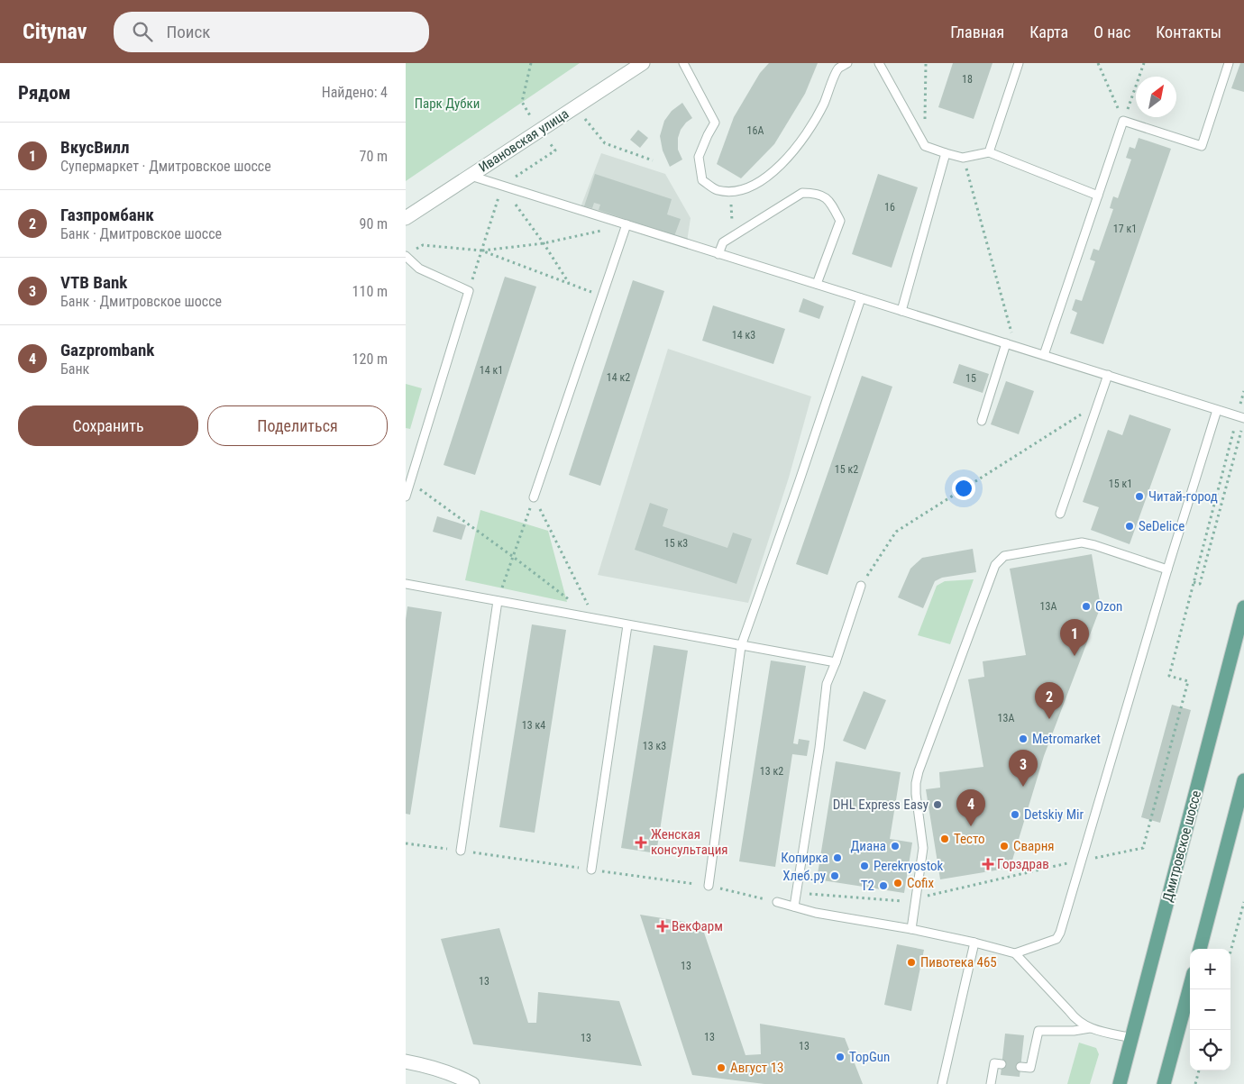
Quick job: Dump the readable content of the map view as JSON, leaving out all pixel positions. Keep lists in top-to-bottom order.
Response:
{
  "streets": {
    "main road": ["Дмитровское шоссе"],
    "street": ["Ивановская улица"]
  },
  "parks": ["Парк Дубки"],
  "places": {
    "other": [
      "Читай-город",
      "SeDelice",
      "Ozon",
      "Metromarket",
      "DHL Express Easy",
      "Detskiy Mir",
      "Тесто",
      "Диана",
      "Сварня",
      "Копирка",
      "Perekryostok",
      "Хлеб.ру",
      "Cofix",
      "T2",
      "Пивотека 465",
      "TopGun",
      "Август 13"
    ],
    "health": ["Женская консультация", "Горздрав", "ВекФарм"]
  },
  "house_numbers": [
    "18",
    "16А",
    "16",
    "17 к1",
    "14 к3",
    "14 к1",
    "14 к2",
    "15",
    "15 к2",
    "15 к1",
    "15 к3",
    "13А",
    "13А",
    "13 к4",
    "13 к3",
    "13 к2",
    "13",
    "13",
    "13",
    "13",
    "13"
  ],
  "north": "top right",
  "page": {
    "header": "Citynav",
    "search": "Поиск",
    "nav": [
      "Главная",
      "Карта",
      "О нас",
      "Контакты"
    ],
    "heading": ["Рядом", "Найдено: 4"],
    "list": [
      {
        "mark": "1",
        "name": "ВкусВилл",
        "note": "Супермаркет · Дмитровское шоссе",
        "value": "70 m"
      },
      {
        "mark": "2",
        "name": "Газпромбанк",
        "note": "Банк · Дмитровское шоссе",
        "value": "90 m"
      },
      {
        "mark": "3",
        "name": "VTB Bank",
        "note": "Банк · Дмитровское шоссе",
        "value": "110 m"
      },
      {
        "mark": "4",
        "name": "Gazprombank",
        "note": "Банк",
        "value": "120 m"
      }
    ],
    "buttons": ["Сохранить", "Поделиться"],
    "pins": [
      "1",
      "2",
      "3",
      "4"
    ],
    "map_buttons": ["+", "−"]
  }
}
